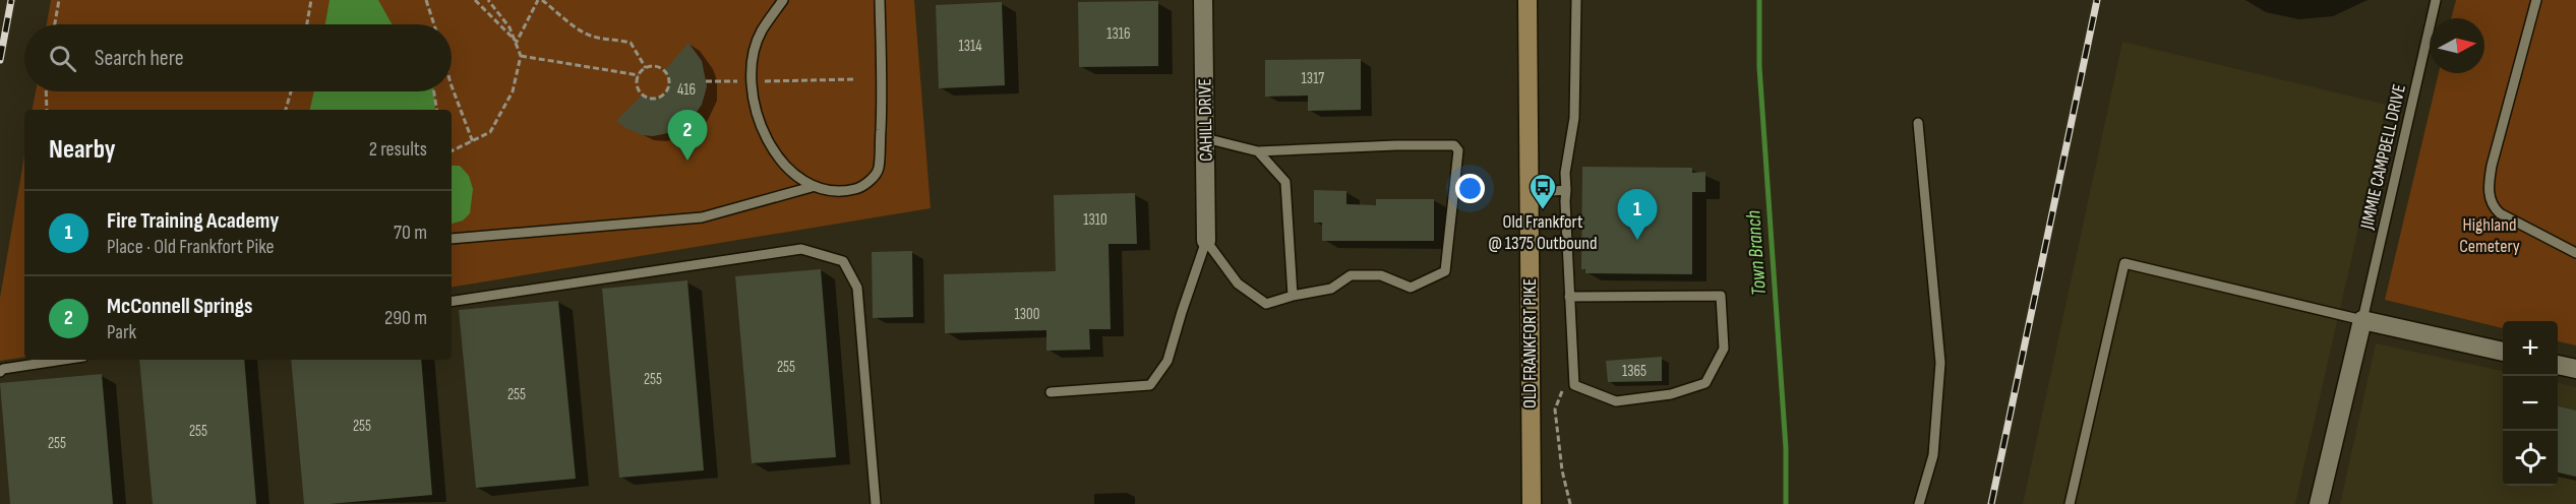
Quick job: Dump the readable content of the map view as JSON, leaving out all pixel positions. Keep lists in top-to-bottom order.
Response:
{
  "streets": {
    "main road": ["OLD FRANKFORT PIKE"],
    "street": ["CAHILL DRIVE"],
    "lane": ["JIMMIE CAMPBELL DRIVE"]
  },
  "water": ["Town Branch"],
  "parks": ["Highland Cemetery"],
  "places": {
    "bus stop": ["Old Frankfort @ 1375 Outbound"]
  },
  "house_numbers": [
    "1316",
    "1314",
    "1317",
    "416",
    "1310",
    "1300",
    "255",
    "1365",
    "255",
    "255",
    "255",
    "255",
    "255"
  ],
  "north": "right",
  "page": {
    "search": "Search here",
    "pins": ["2", "1"],
    "heading": ["Nearby", "2 results"],
    "list": [
      {
        "mark": "1",
        "name": "Fire Training Academy",
        "note": "Place · Old Frankfort Pike",
        "value": "70 m"
      },
      {
        "mark": "2",
        "name": "McConnell Springs",
        "note": "Park",
        "value": "290 m"
      }
    ],
    "map_buttons": ["+", "−"]
  }
}
